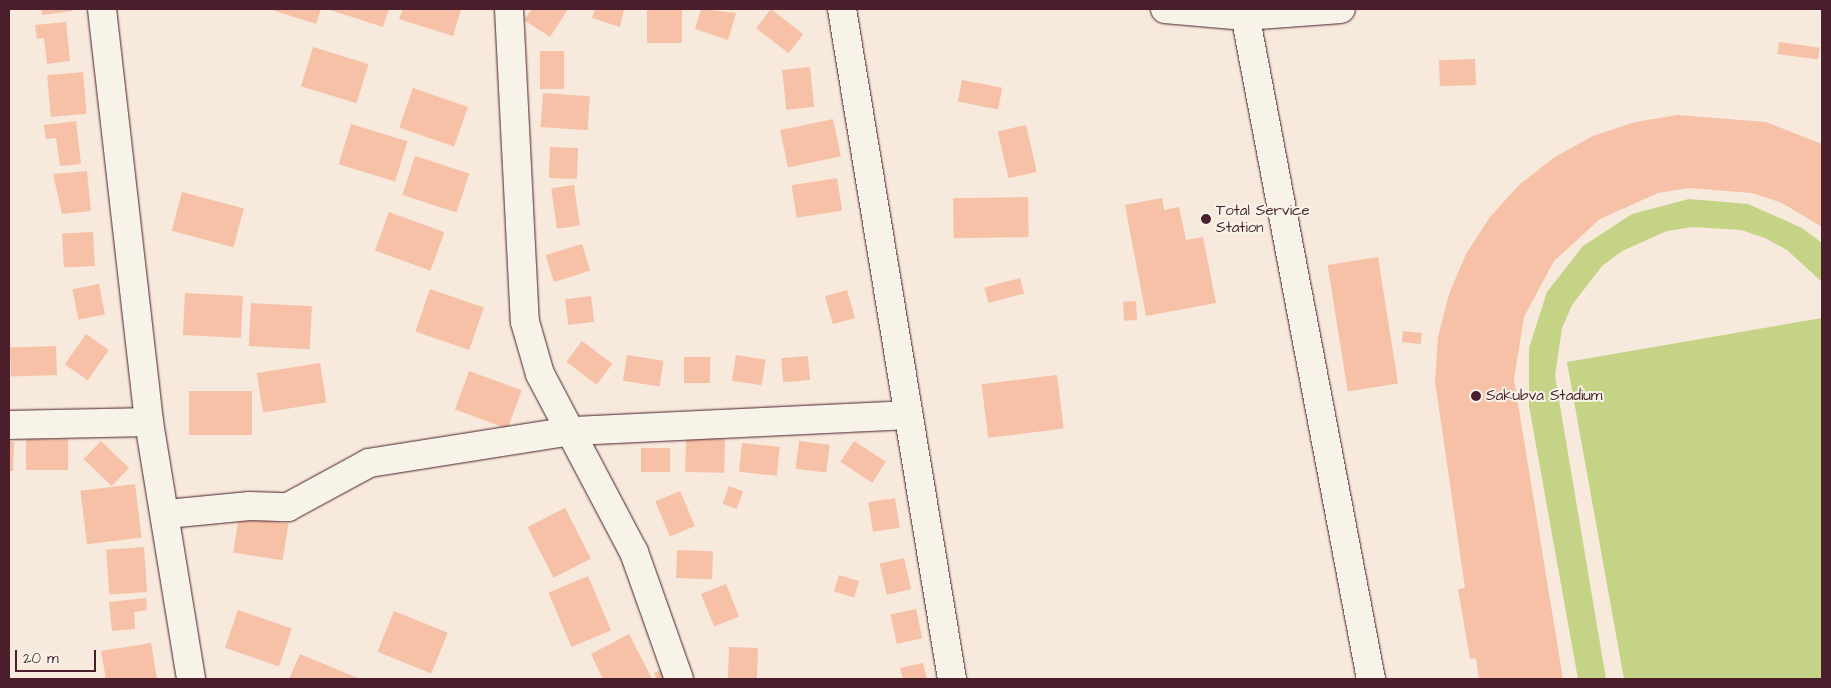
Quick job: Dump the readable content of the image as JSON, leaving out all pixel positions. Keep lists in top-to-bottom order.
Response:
{
  "places": ["Total Service Station", "Sakubva Stadium"],
  "scale_bar": "20 m"
}
